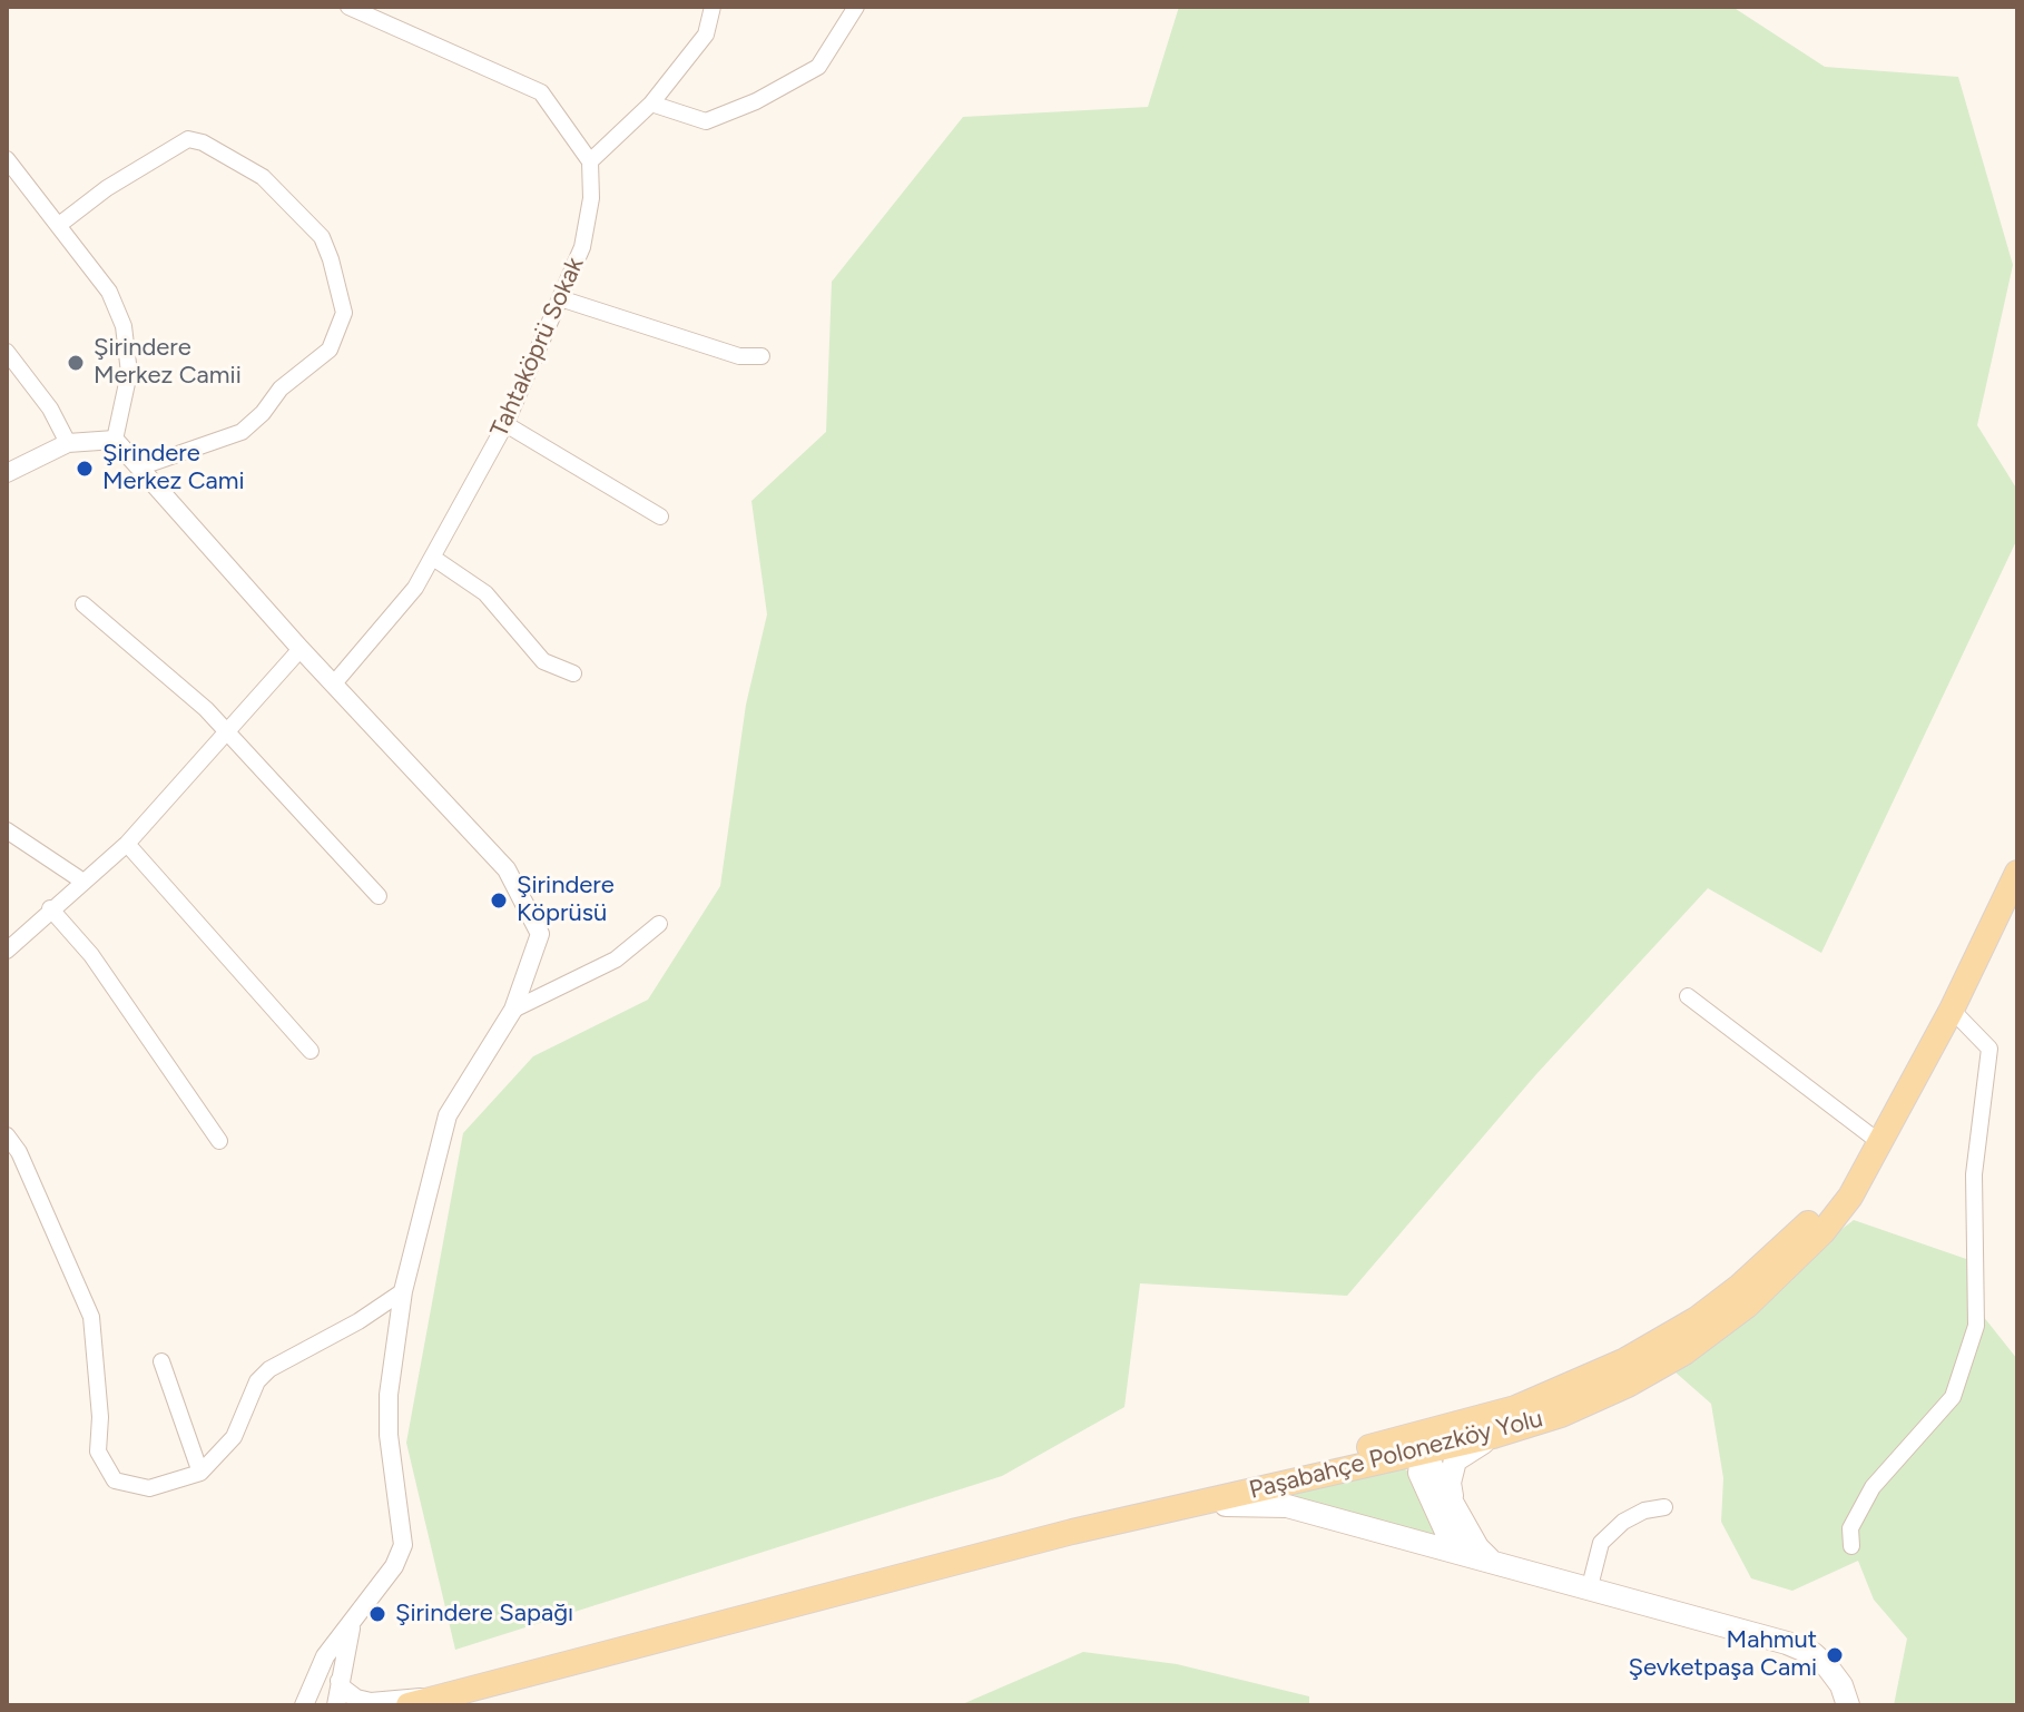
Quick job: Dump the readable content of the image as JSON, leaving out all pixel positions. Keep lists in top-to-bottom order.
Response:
{
  "streets": {
    "main road": ["Paşabahçe Polonezköy Yolu"],
    "street": ["Tahtaköprü Sokak"]
  },
  "places": [
    "Şirindere Merkez Camii",
    "Şirindere Merkez Cami",
    "Şirindere Köprüsü",
    "Şirindere Sapağı",
    "Mahmut Şevketpaşa Cami"
  ]
}
